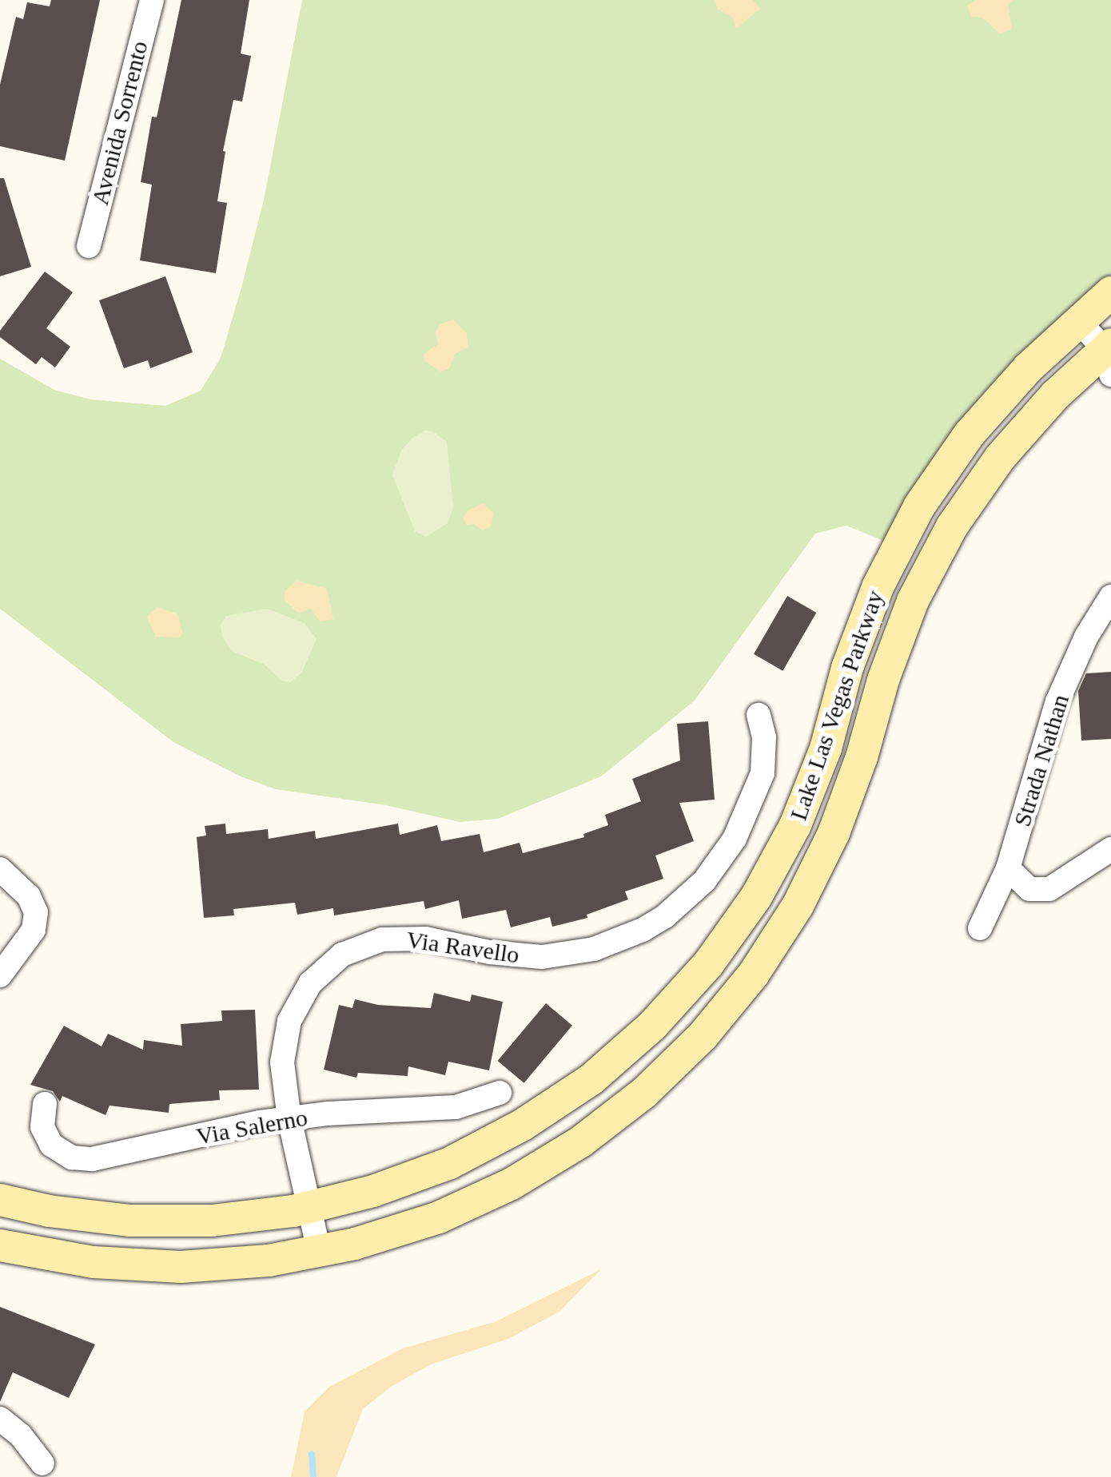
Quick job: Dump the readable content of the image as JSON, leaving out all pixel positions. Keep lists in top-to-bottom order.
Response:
{
  "streets": {
    "street": [
      "Avenida Sorrento",
      "Lake Las Vegas Parkway",
      "Strada Nathan",
      "Via Ravello",
      "Via Salerno"
    ]
  },
  "crossings": [
    ["Lake Las Vegas Parkway", "Via Ravello"],
    ["Via Ravello", "Via Salerno"]
  ]
}
